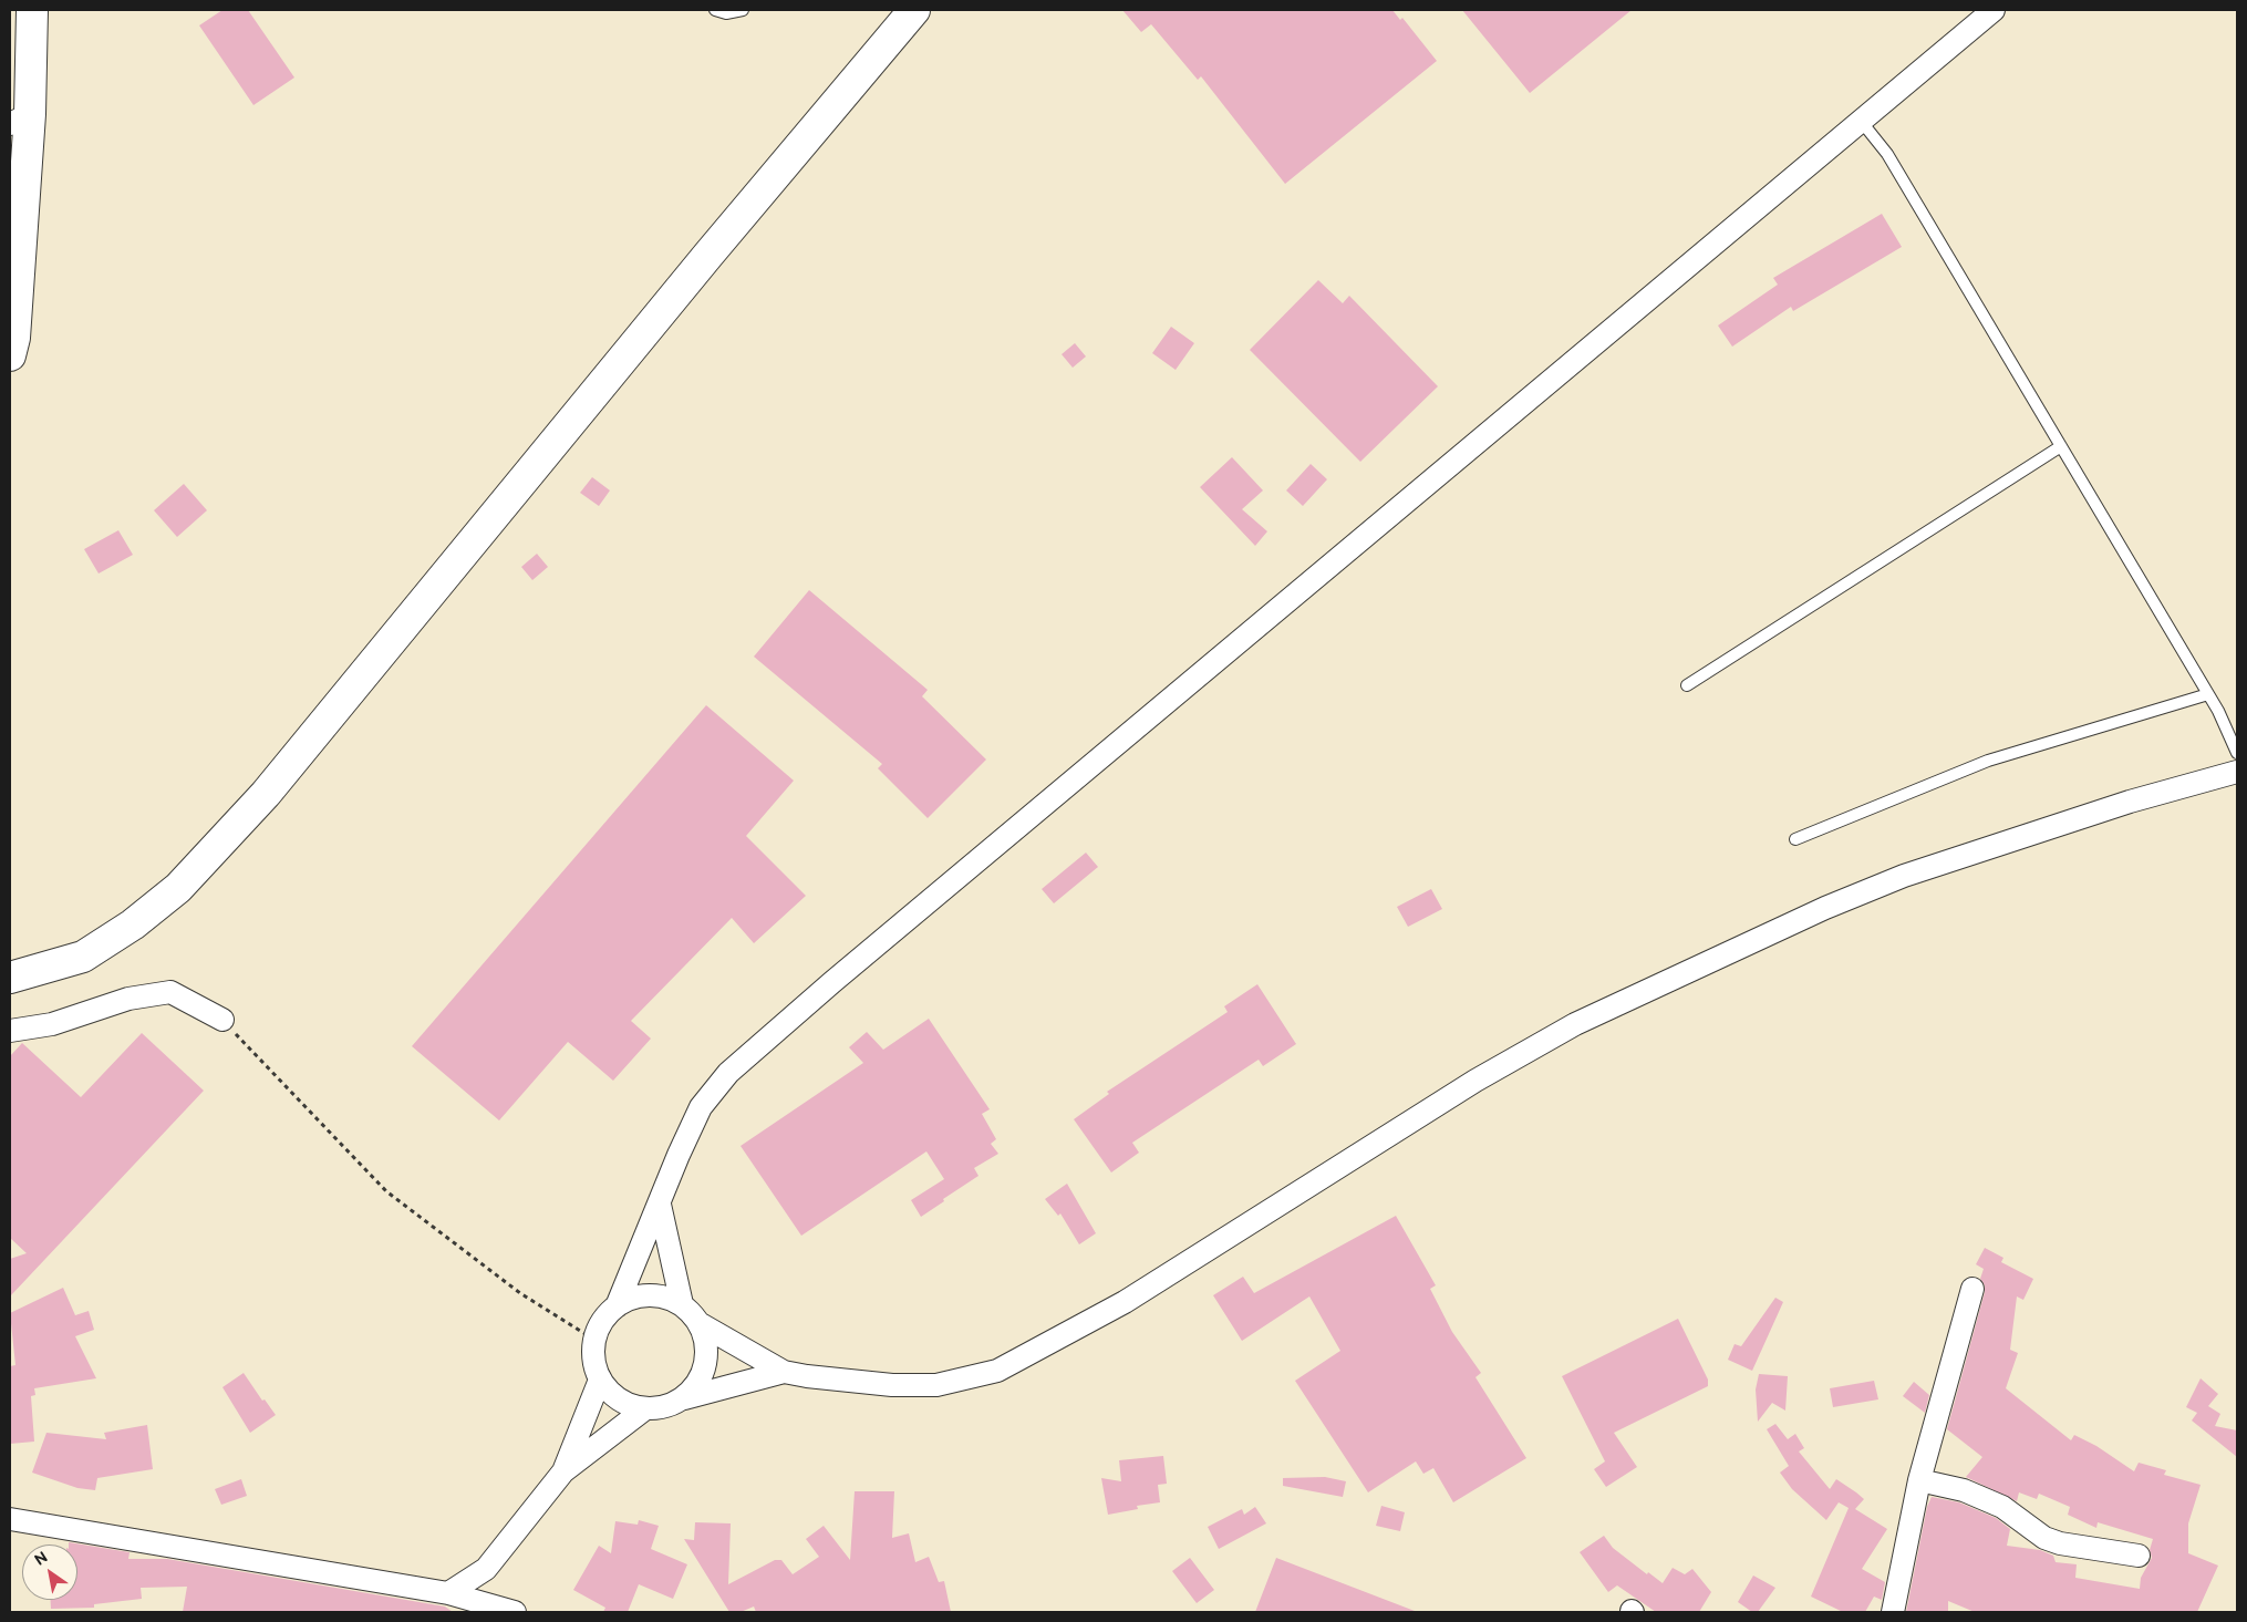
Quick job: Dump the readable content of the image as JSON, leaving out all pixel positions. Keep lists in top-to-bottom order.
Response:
{
  "north": "top left"
}
